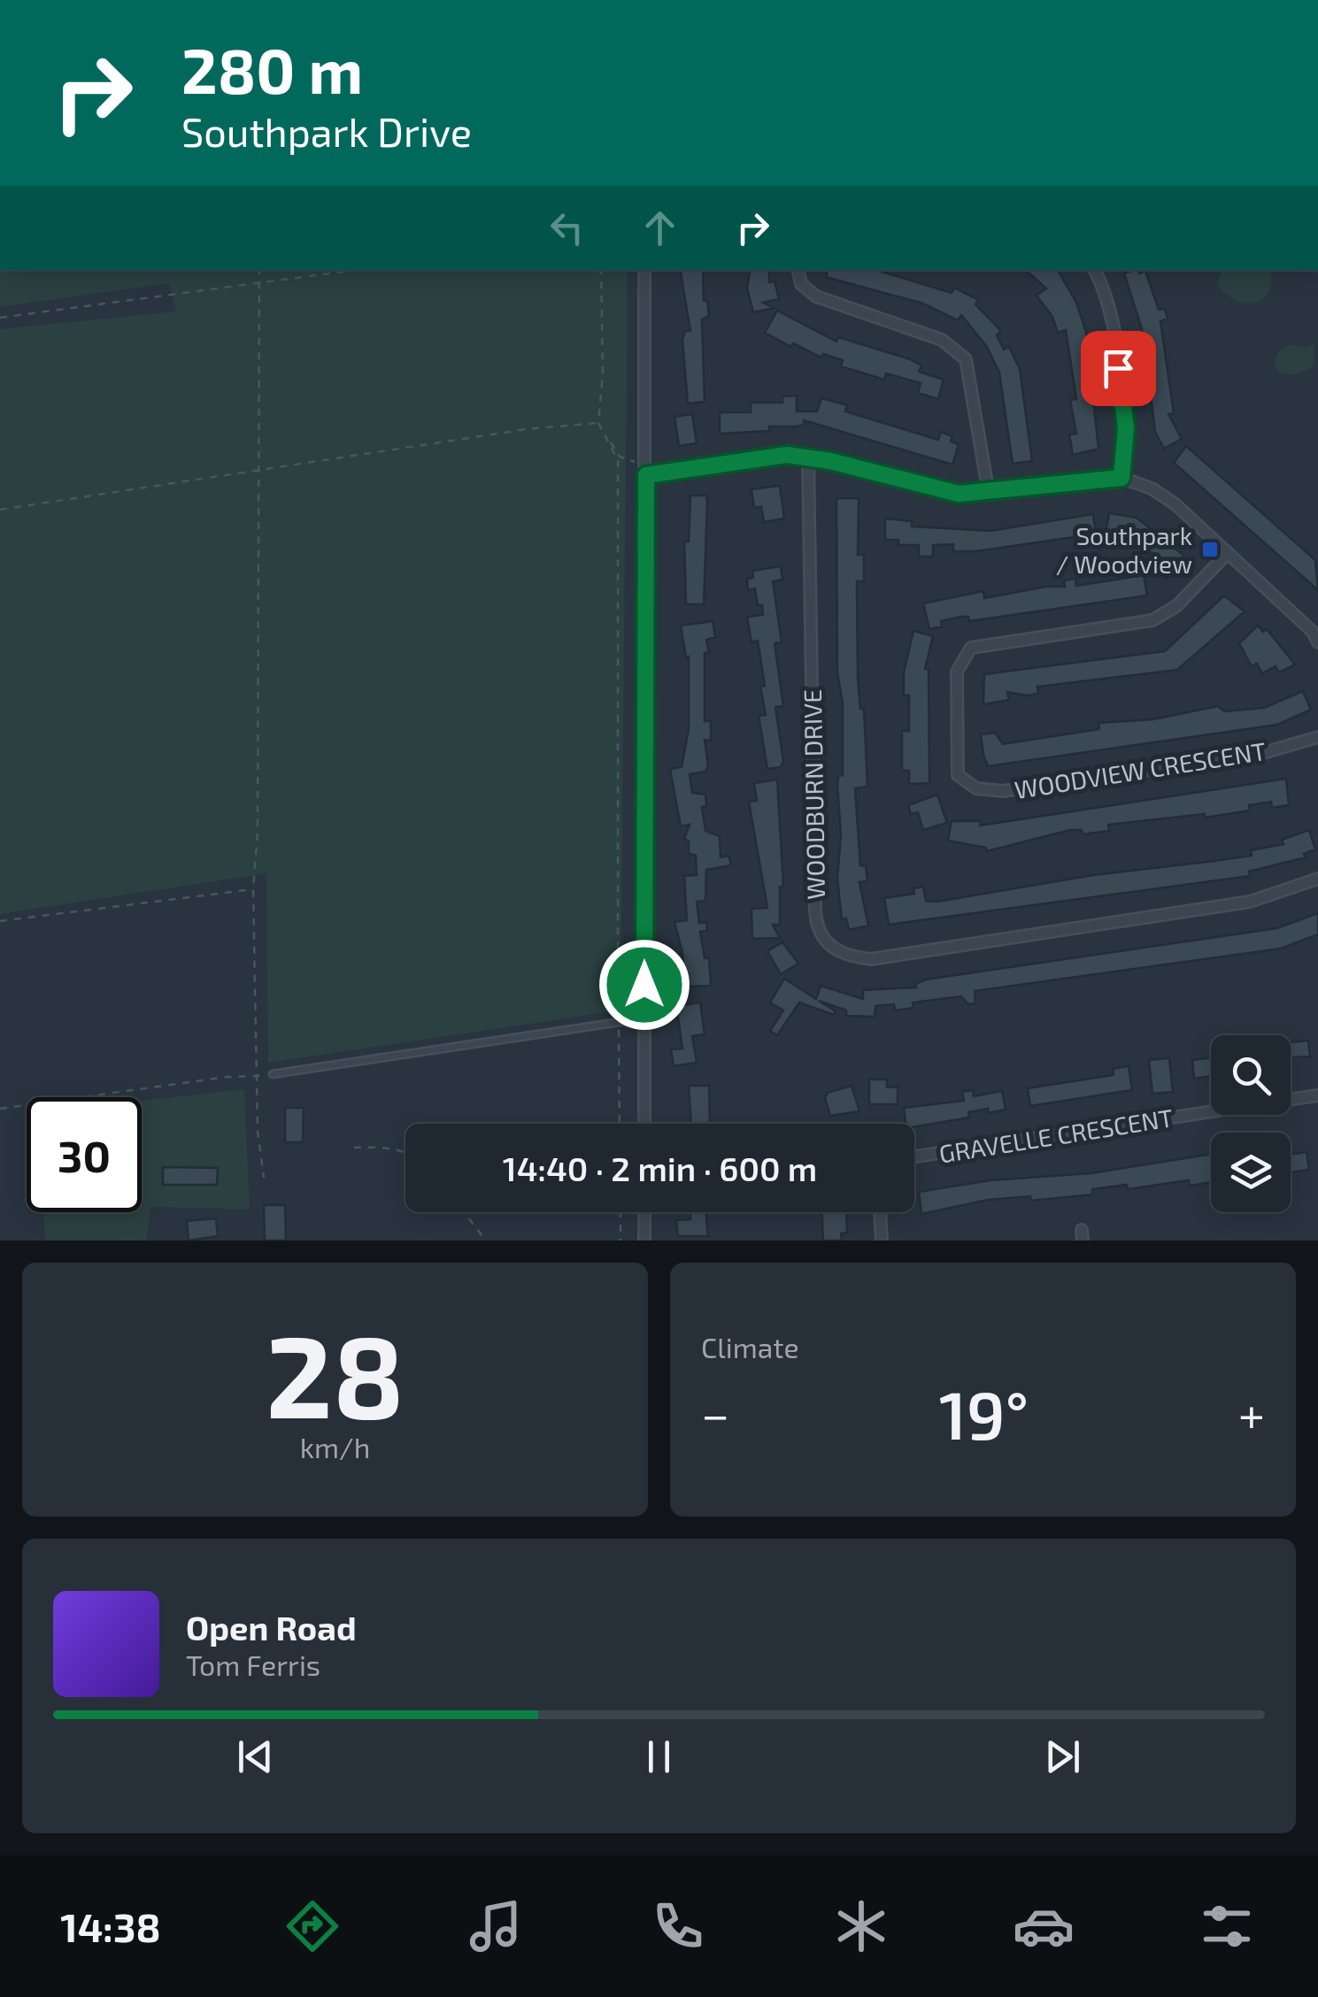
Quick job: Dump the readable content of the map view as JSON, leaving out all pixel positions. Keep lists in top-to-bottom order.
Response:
{
  "streets": {
    "street": ["WOODVIEW CRESCENT", "WOODBURN DRIVE", "GRAVELLE CRESCENT"]
  },
  "places": {
    "transit": ["Southpark / Woodview"]
  },
  "page": {
    "turn": ["280 m", "Southpark Drive"],
    "limit": "30",
    "trip": "14:40 · 2 min · 600 m",
    "tile": [
      ["28", "km/h"],
      "Climate"
    ],
    "heat": ["−", "19°", "+"],
    "song": ["Open Road", "Tom Ferris"],
    "tabs": "14:38"
  }
}
